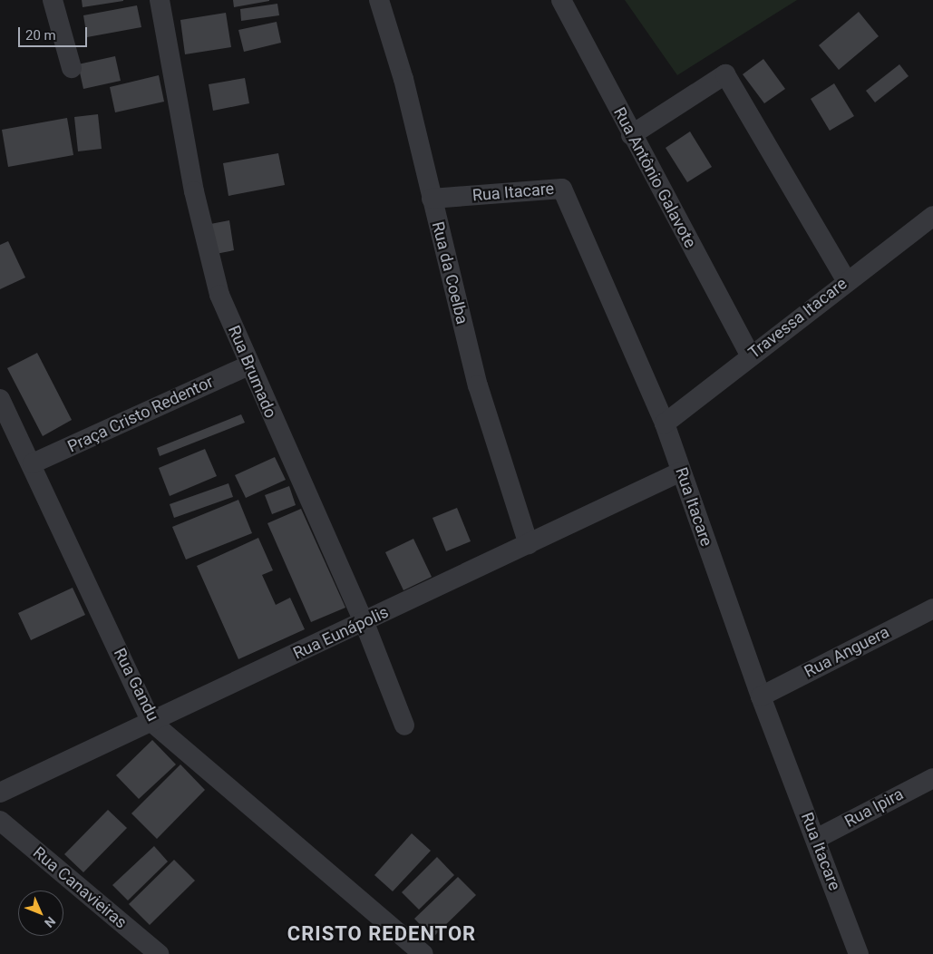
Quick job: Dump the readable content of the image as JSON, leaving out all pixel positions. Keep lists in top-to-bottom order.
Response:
{
  "streets": {
    "street": [
      "Rua Antônio Galavote",
      "Rua Itacare",
      "Rua da Coelba",
      "Travessa Itacare",
      "Rua Brumado",
      "Praça Cristo Redentor",
      "Rua Eunápolis",
      "Rua Anguera",
      "Rua Gandu",
      "Rua Ipira",
      "Rua Canavieiras"
    ]
  },
  "crossings": [
    ["Rua Antônio Galavote", "Travessa Itacare"],
    ["Rua Itacare", "Rua da Coelba"],
    ["Rua Itacare", "Travessa Itacare"],
    ["Rua Itacare", "Rua Eunápolis"],
    ["Rua Itacare", "Rua Anguera"],
    ["Rua Itacare", "Rua Ipira"],
    ["Rua da Coelba", "Rua Eunápolis"],
    ["Rua Brumado", "Praça Cristo Redentor"],
    ["Rua Brumado", "Rua Eunápolis"],
    ["Praça Cristo Redentor", "Rua Gandu"],
    ["Rua Eunápolis", "Rua Gandu"]
  ],
  "districts": ["CRISTO REDENTOR"],
  "scale_bar": "20 m",
  "north": "bottom right"
}
